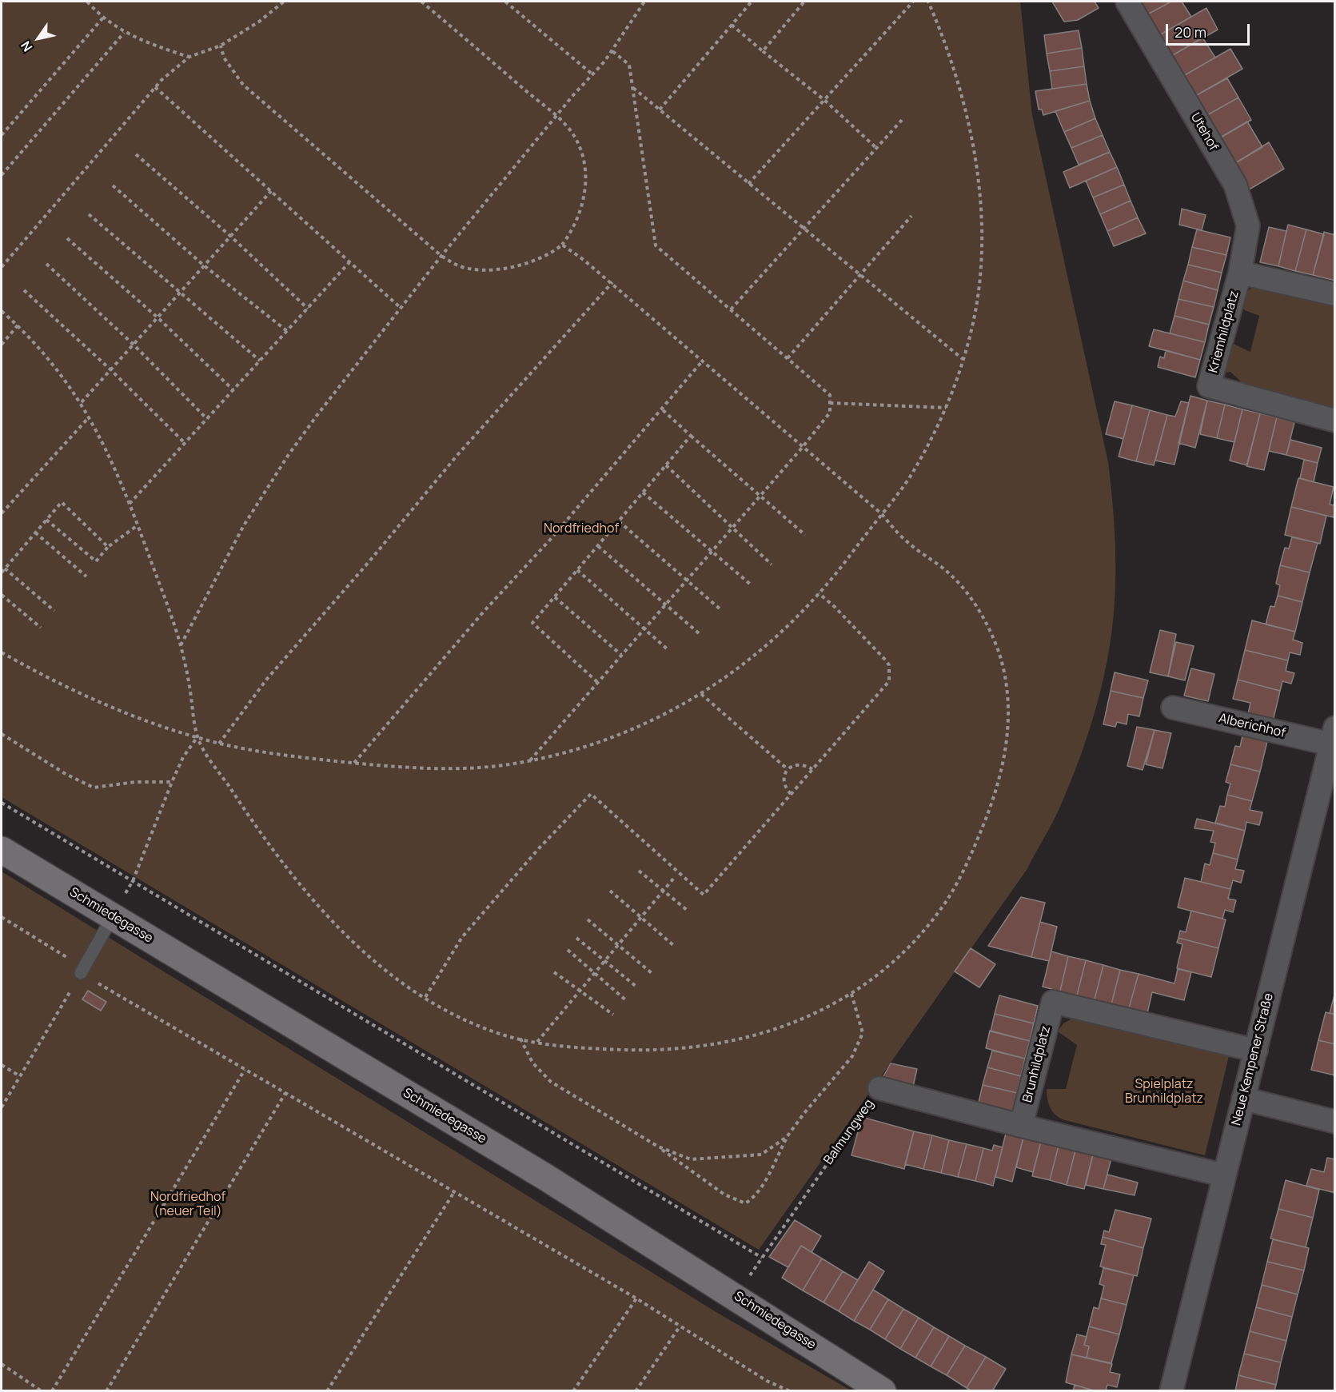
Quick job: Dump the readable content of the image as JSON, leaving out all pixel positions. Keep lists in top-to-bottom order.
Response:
{
  "streets": {
    "street": [
      "Utehof",
      "Kriemhildplatz",
      "Alberichhof",
      "Schmiedegasse",
      "Neue Kempener Straße",
      "Brunhildplatz",
      "Balmungweg"
    ]
  },
  "crossings": [
    ["Utehof", "Kriemhildplatz"],
    ["Alberichhof", "Neue Kempener Straße"],
    ["Schmiedegasse", "Balmungweg"],
    ["Neue Kempener Straße", "Brunhildplatz"],
    ["Brunhildplatz", "Balmungweg"]
  ],
  "parks": ["Nordfriedhof", "Spielplatz Brunhildplatz", "Nordfriedhof (neuer Teil)"],
  "scale_bar": "20 m",
  "north": "bottom left"
}
